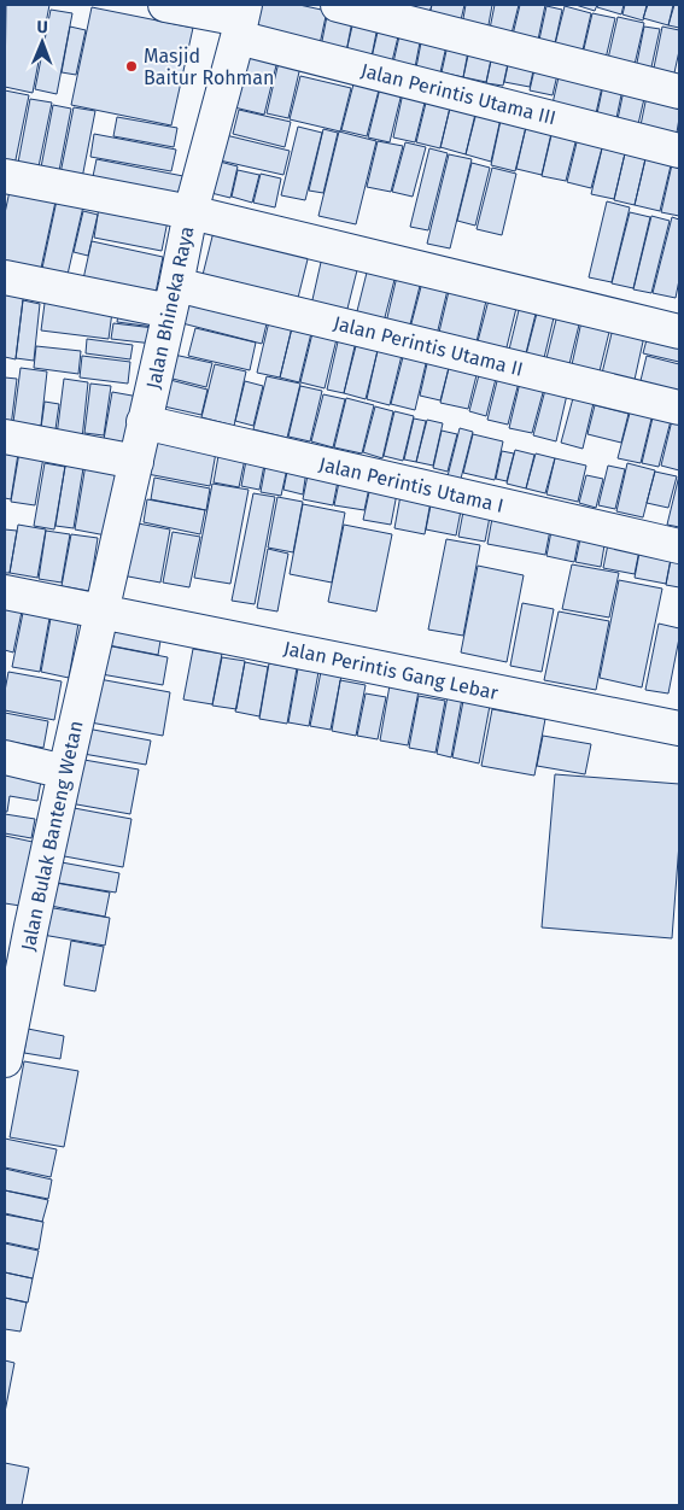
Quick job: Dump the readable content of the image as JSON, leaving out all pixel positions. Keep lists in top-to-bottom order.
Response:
{
  "streets": {
    "street": [
      "Jalan Perintis Utama III",
      "Jalan Bhineka Raya",
      "Jalan Perintis Utama II",
      "Jalan Perintis Utama I",
      "Jalan Perintis Gang Lebar",
      "Jalan Bulak Banteng Wetan"
    ]
  },
  "crossings": [
    ["Jalan Perintis Utama III", "Jalan Bhineka Raya"],
    ["Jalan Bhineka Raya", "Jalan Perintis Utama II"],
    ["Jalan Bhineka Raya", "Jalan Perintis Utama I"],
    ["Jalan Bhineka Raya", "Jalan Perintis Gang Lebar"],
    ["Jalan Bhineka Raya", "Jalan Bulak Banteng Wetan"],
    ["Jalan Perintis Gang Lebar", "Jalan Bulak Banteng Wetan"]
  ],
  "places": ["Masjid Baitur Rohman"],
  "north": "top"
}
